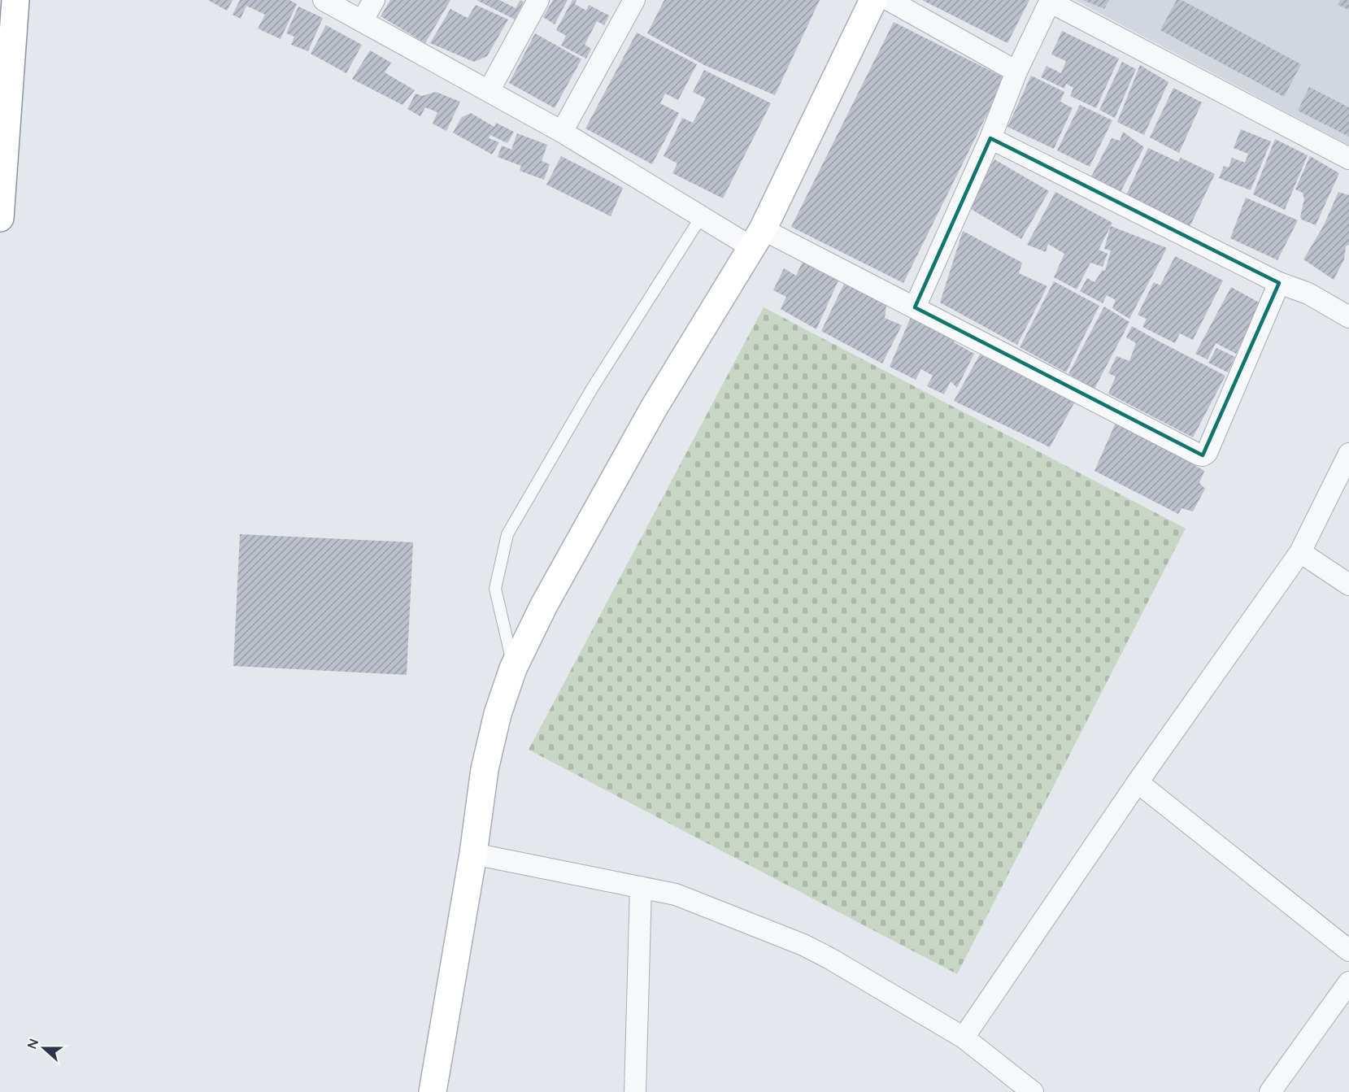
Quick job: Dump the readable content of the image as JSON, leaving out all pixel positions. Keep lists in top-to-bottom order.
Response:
{
  "north": "left"
}
